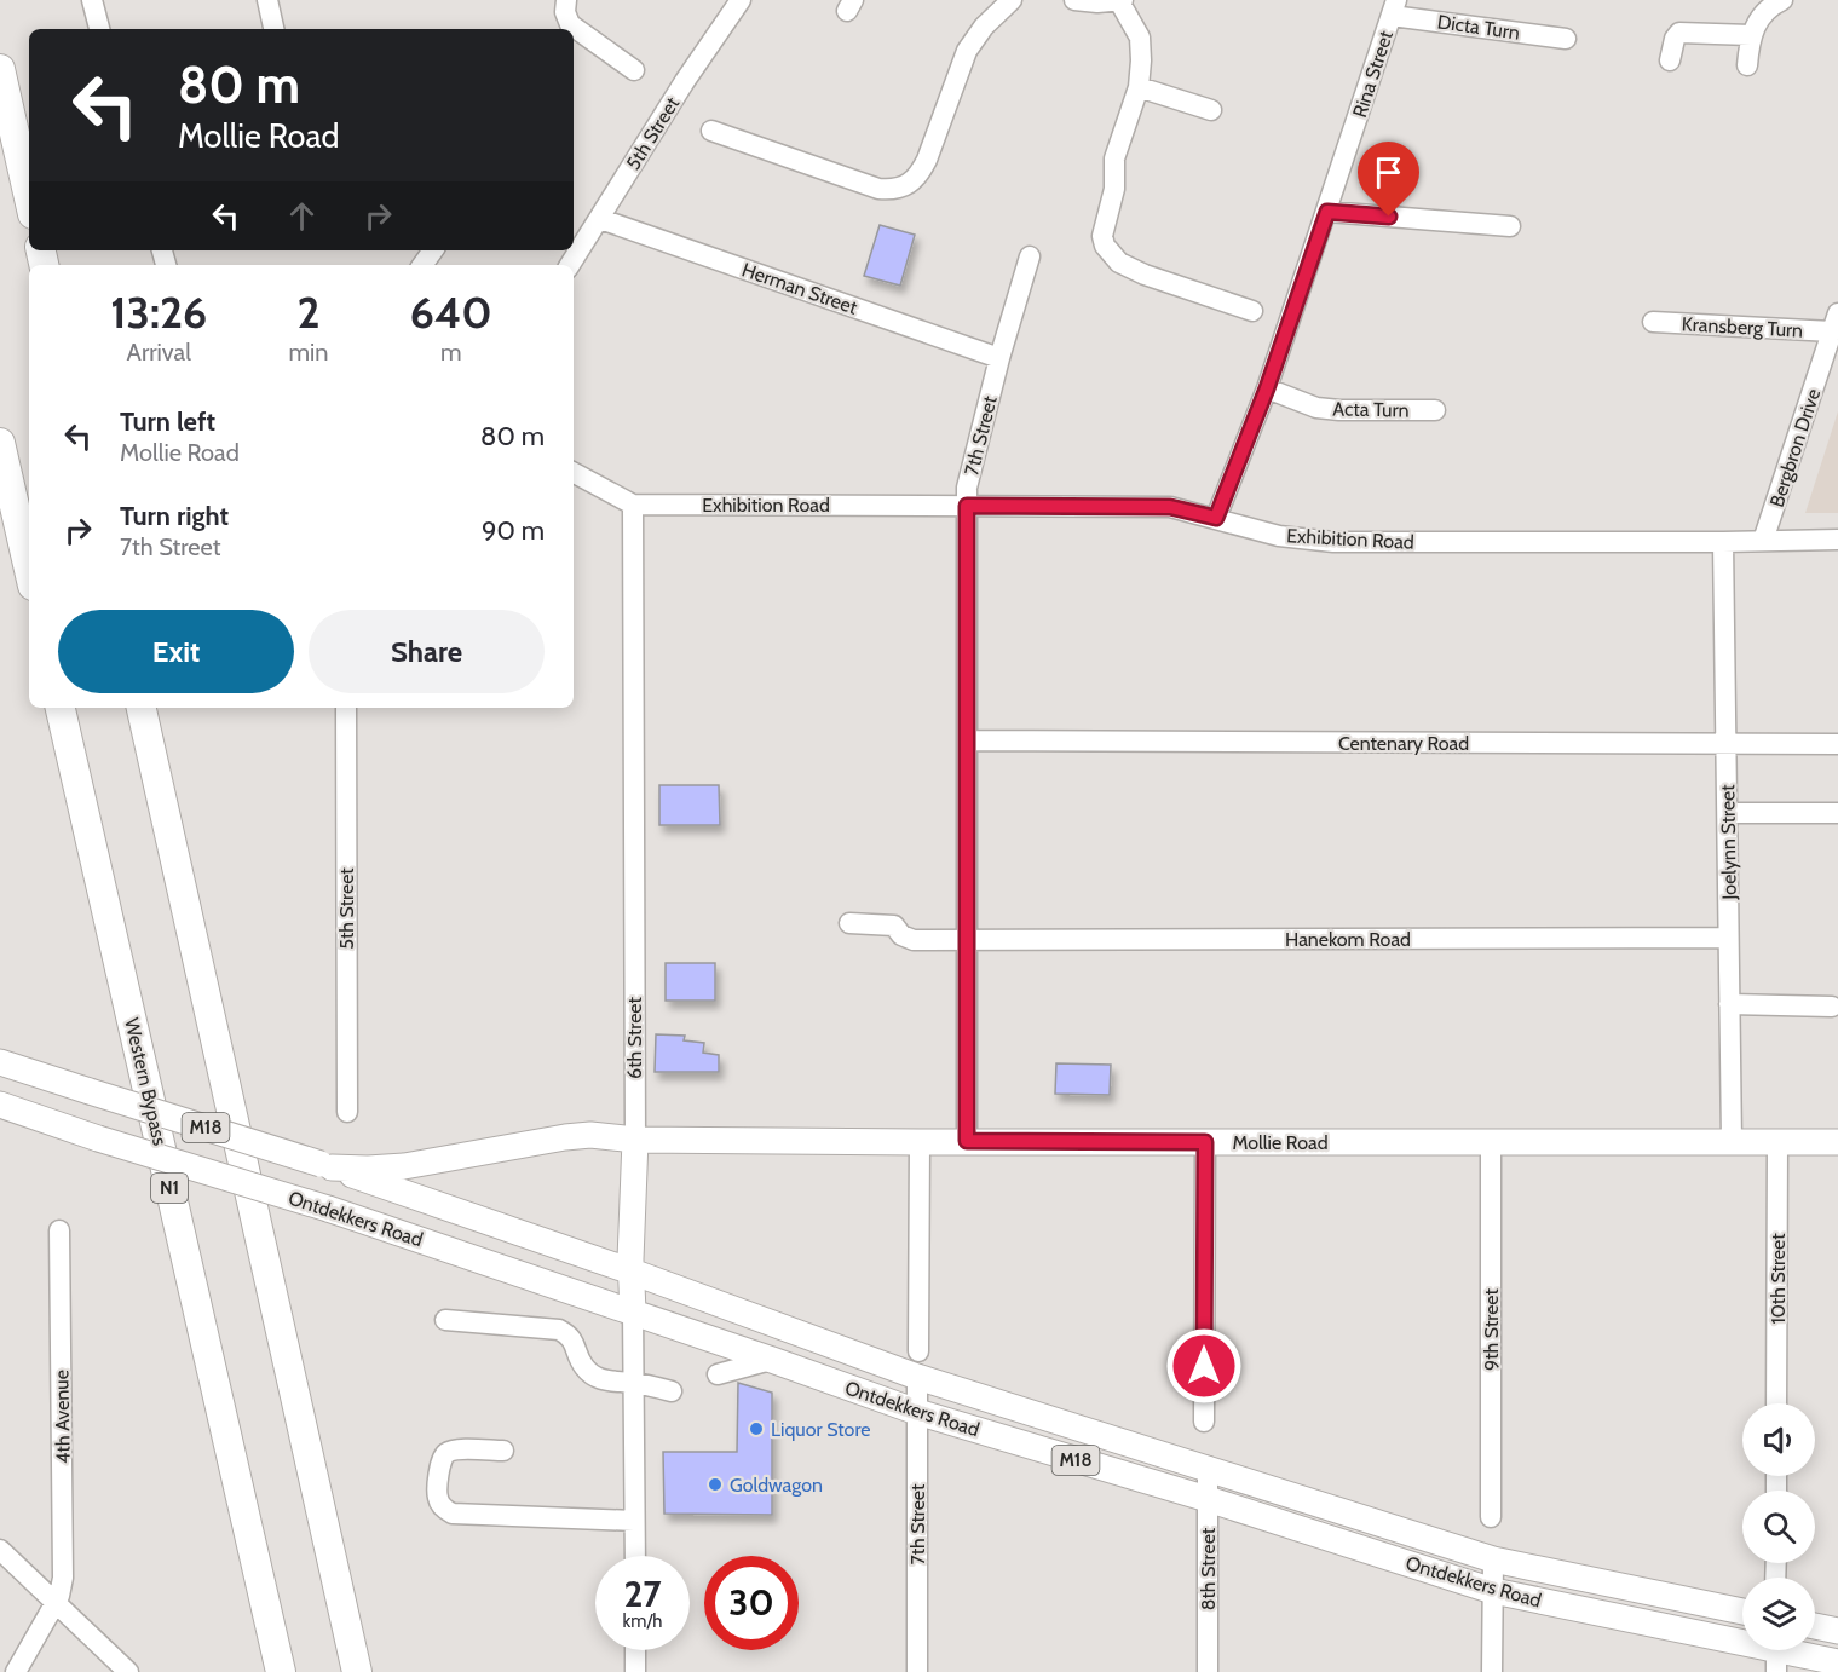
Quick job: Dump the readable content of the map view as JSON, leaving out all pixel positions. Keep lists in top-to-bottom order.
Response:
{
  "streets": {
    "highway": ["Western Bypass", "N1"],
    "main road": [
      "6th Street",
      "M18",
      "Mollie Road",
      "Ontdekkers Road"
    ],
    "street": [
      "Dicta Turn",
      "Rina Street",
      "5th Street",
      "Herman Street",
      "Kransberg Turn",
      "Acta Turn",
      "7th Street",
      "Bergbron Drive",
      "Exhibition Road",
      "Centenary Road",
      "Joelynn Street",
      "Hanekom Road",
      "10th Street",
      "9th Street",
      "4th Avenue",
      "8th Street"
    ]
  },
  "crossings": [
    ["Dicta Turn", "Rina Street"],
    ["Rina Street", "Acta Turn"],
    ["Rina Street", "Exhibition Road"],
    ["5th Street", "Herman Street"],
    ["Herman Street", "7th Street"],
    ["Kransberg Turn", "Bergbron Drive"],
    ["7th Street", "Exhibition Road"],
    ["7th Street", "Centenary Road"],
    ["7th Street", "Hanekom Road"],
    ["7th Street", "Mollie Road"],
    ["7th Street", "Ontdekkers Road"],
    ["Bergbron Drive", "Exhibition Road"],
    ["Exhibition Road", "Joelynn Street"],
    ["Exhibition Road", "6th Street"],
    ["Centenary Road", "Joelynn Street"],
    ["Joelynn Street", "Hanekom Road"],
    ["Joelynn Street", "Mollie Road"],
    ["6th Street", "Mollie Road"],
    ["6th Street", "Ontdekkers Road"],
    ["Mollie Road", "Ontdekkers Road"],
    ["Mollie Road", "10th Street"],
    ["Mollie Road", "9th Street"],
    ["Ontdekkers Road", "8th Street"]
  ],
  "places": ["Liquor Store", "Goldwagon"],
  "page": {
    "turn": ["80 m", "Mollie Road"],
    "eta": [
      "13:26",
      "Arrival",
      "2",
      "min",
      "640",
      "m"
    ],
    "list": [
      {
        "name": "Turn left",
        "note": "Mollie Road",
        "value": "80 m"
      },
      {
        "name": "Turn right",
        "note": "7th Street",
        "value": "90 m"
      }
    ],
    "buttons": ["Exit", "Share"],
    "speed": "27 km/h",
    "limit": "30"
  }
}
